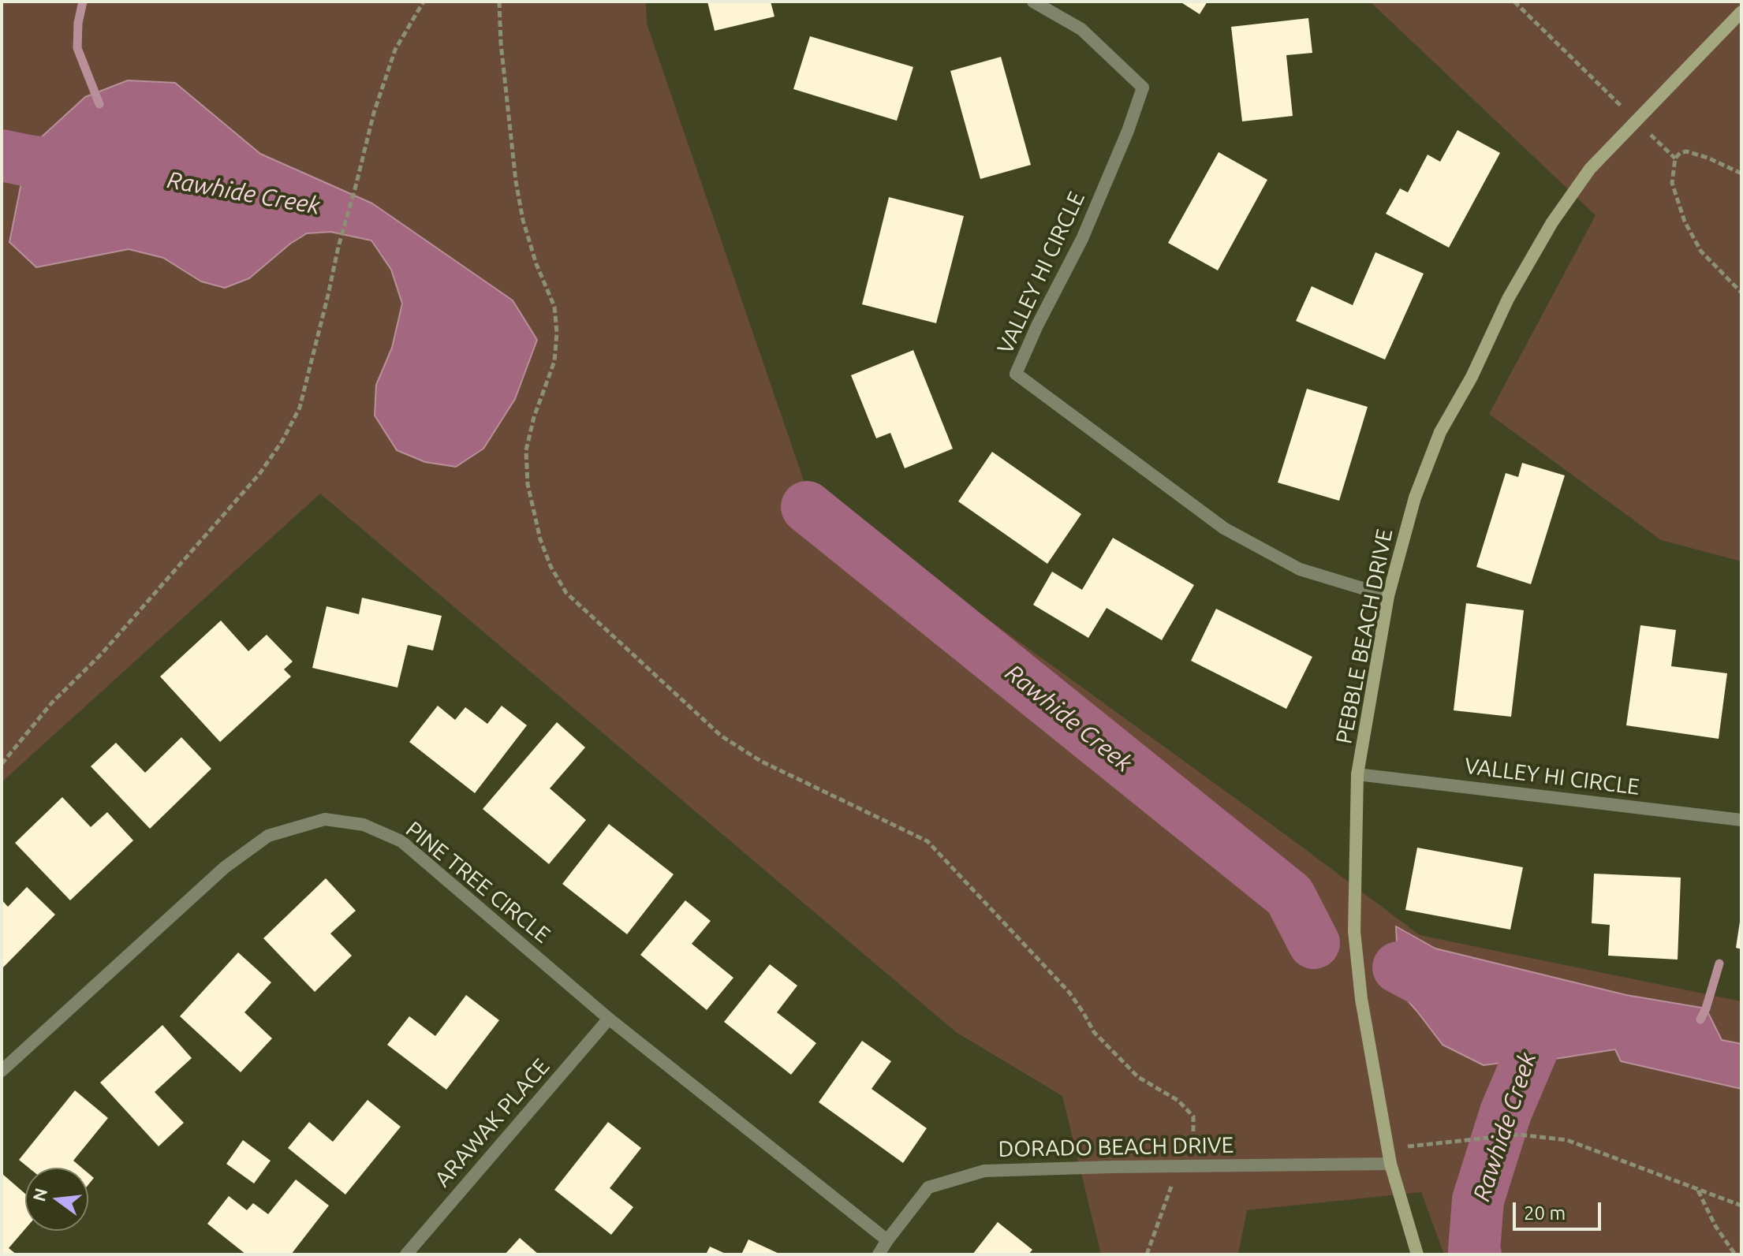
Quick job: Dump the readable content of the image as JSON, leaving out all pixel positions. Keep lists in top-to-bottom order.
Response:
{
  "streets": {
    "street": [
      "VALLEY HI CIRCLE",
      "PEBBLE BEACH DRIVE",
      "PINE TREE CIRCLE",
      "ARAWAK PLACE",
      "DORADO BEACH DRIVE"
    ]
  },
  "crossings": [
    ["VALLEY HI CIRCLE", "PEBBLE BEACH DRIVE"],
    ["PEBBLE BEACH DRIVE", "DORADO BEACH DRIVE"],
    ["PINE TREE CIRCLE", "ARAWAK PLACE"],
    ["PINE TREE CIRCLE", "DORADO BEACH DRIVE"]
  ],
  "water": ["Rawhide Creek"],
  "scale_bar": "20 m",
  "north": "left"
}
